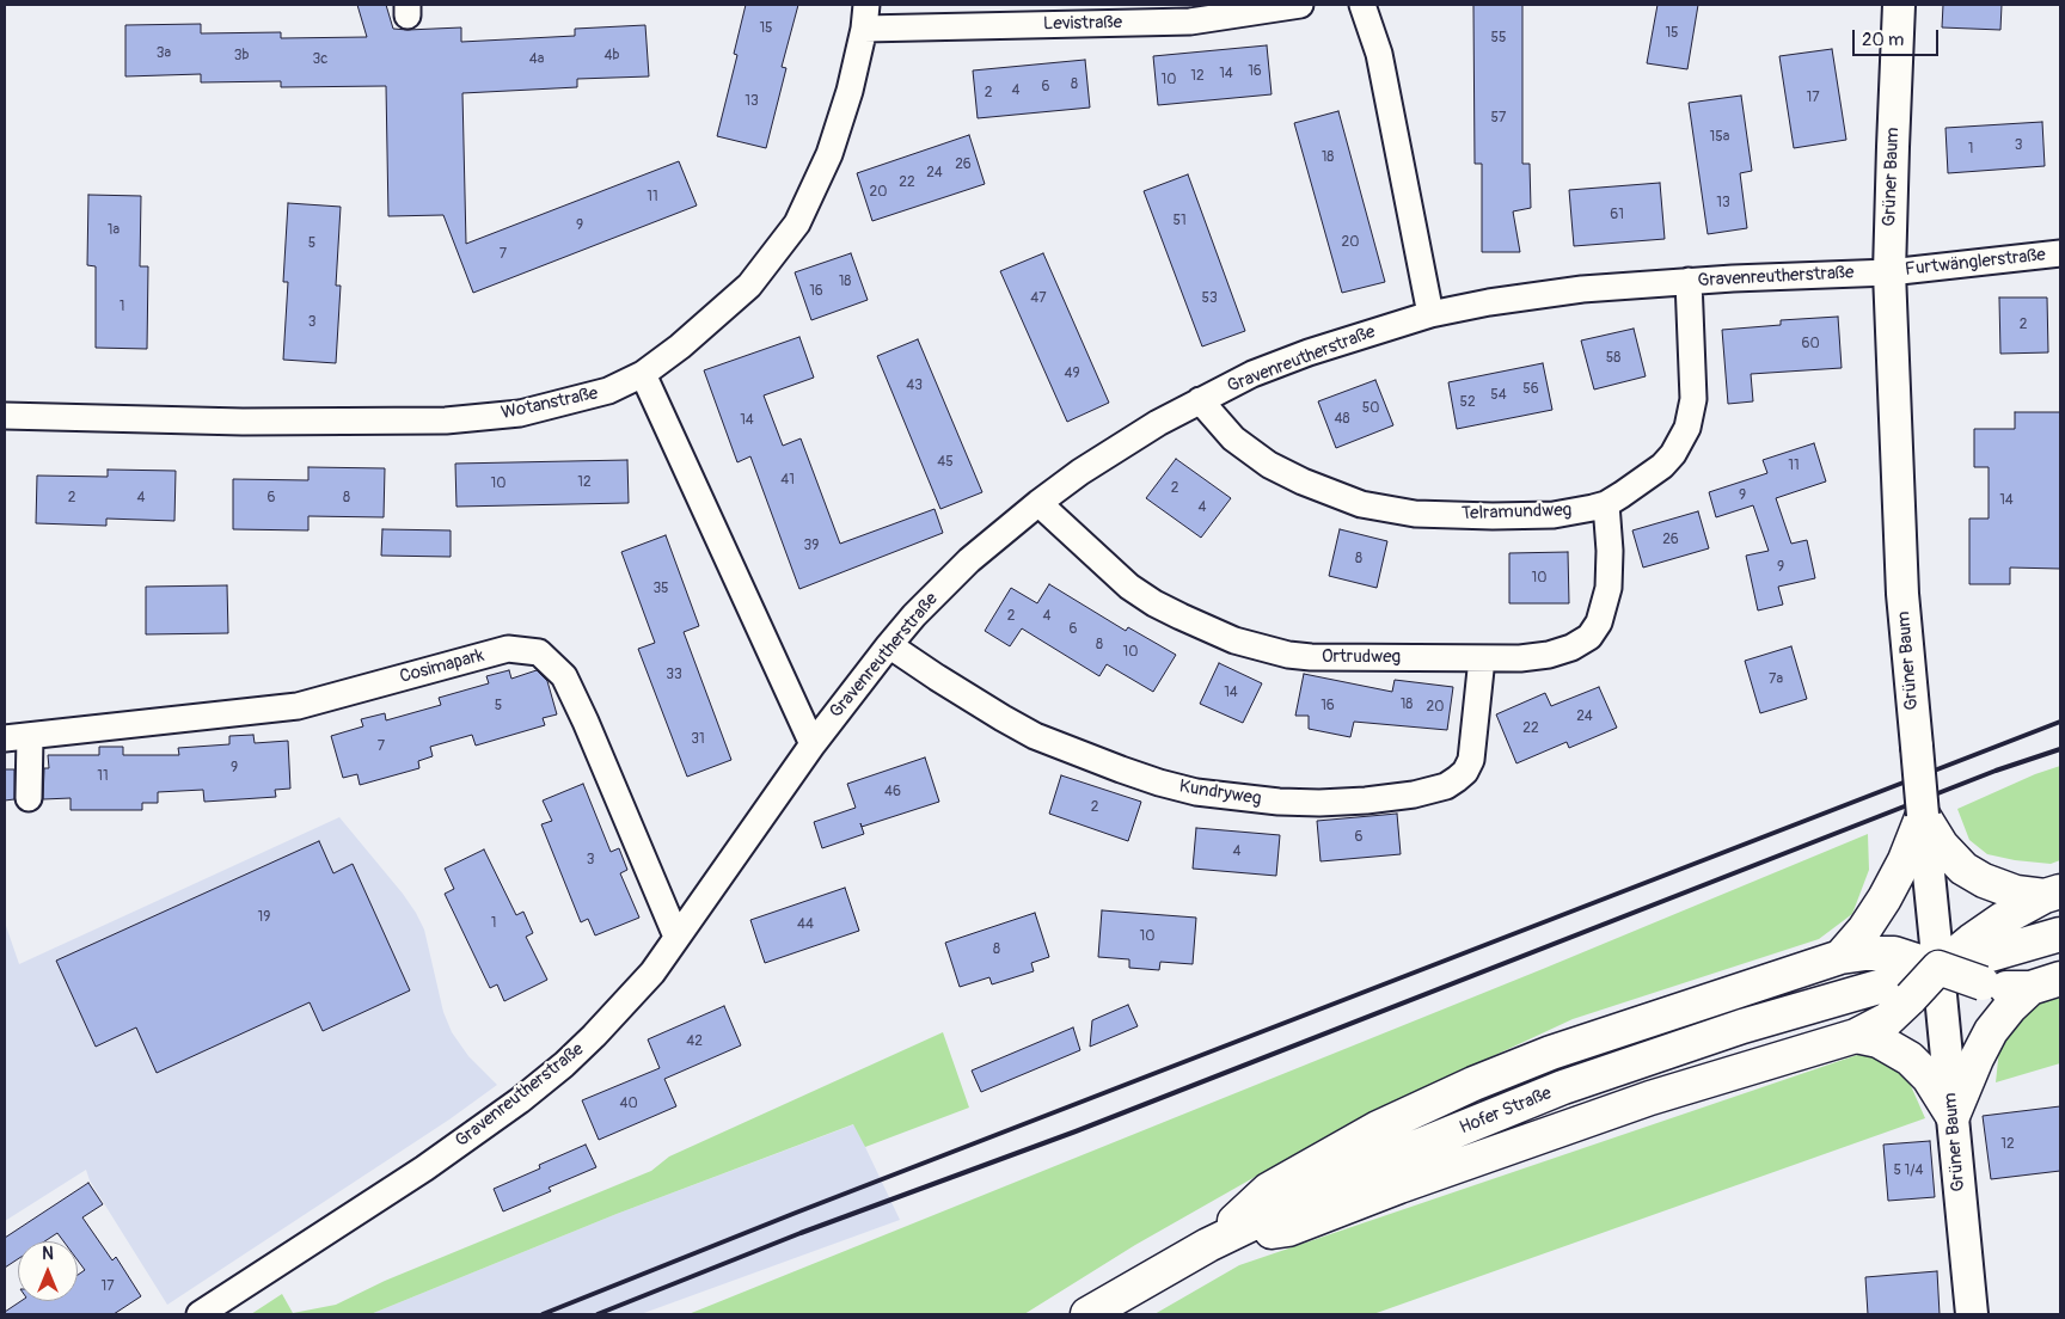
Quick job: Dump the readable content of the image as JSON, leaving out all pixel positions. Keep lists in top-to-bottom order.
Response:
{
  "streets": {
    "main road": ["Hofer Straße"],
    "street": [
      "Levistraße",
      "Grüner Baum",
      "Furtwänglerstraße",
      "Gravenreutherstraße",
      "Wotanstraße",
      "Telramundweg",
      "Ortrudweg",
      "Cosimapark",
      "Kundryweg"
    ]
  },
  "crossings": [
    ["Levistraße", "Wotanstraße"],
    ["Grüner Baum", "Furtwänglerstraße"],
    ["Grüner Baum", "Gravenreutherstraße"],
    ["Grüner Baum", "Hofer Straße"],
    ["Furtwänglerstraße", "Gravenreutherstraße"],
    ["Gravenreutherstraße", "Telramundweg"],
    ["Gravenreutherstraße", "Ortrudweg"],
    ["Gravenreutherstraße", "Cosimapark"],
    ["Gravenreutherstraße", "Kundryweg"],
    ["Telramundweg", "Ortrudweg"],
    ["Ortrudweg", "Kundryweg"]
  ],
  "house_numbers": [
    "15",
    "15",
    "55",
    "3a",
    "3b",
    "4b",
    "3c",
    "4a",
    "16",
    "14",
    "12",
    "10",
    "8",
    "6",
    "4",
    "2",
    "17",
    "13",
    "57",
    "15a",
    "3",
    "1",
    "18",
    "26",
    "24",
    "22",
    "20",
    "11",
    "13",
    "61",
    "51",
    "9",
    "1a",
    "20",
    "5",
    "7",
    "18",
    "16",
    "47",
    "53",
    "1",
    "3",
    "2",
    "60",
    "58",
    "49",
    "43",
    "56",
    "54",
    "52",
    "50",
    "48",
    "14",
    "45",
    "11",
    "41",
    "12",
    "10",
    "2",
    "9",
    "2",
    "4",
    "6",
    "8",
    "14",
    "4",
    "26",
    "39",
    "8",
    "9",
    "10",
    "35",
    "2",
    "4",
    "6",
    "8",
    "10",
    "33",
    "7a",
    "14",
    "18",
    "5",
    "16",
    "20",
    "24",
    "22",
    "31",
    "7",
    "9",
    "11",
    "46",
    "2",
    "6",
    "4",
    "3",
    "19",
    "1",
    "44",
    "10",
    "8",
    "42",
    "40",
    "12",
    "5 1/4",
    "17"
  ],
  "scale_bar": "20 m",
  "north": "top"
}
